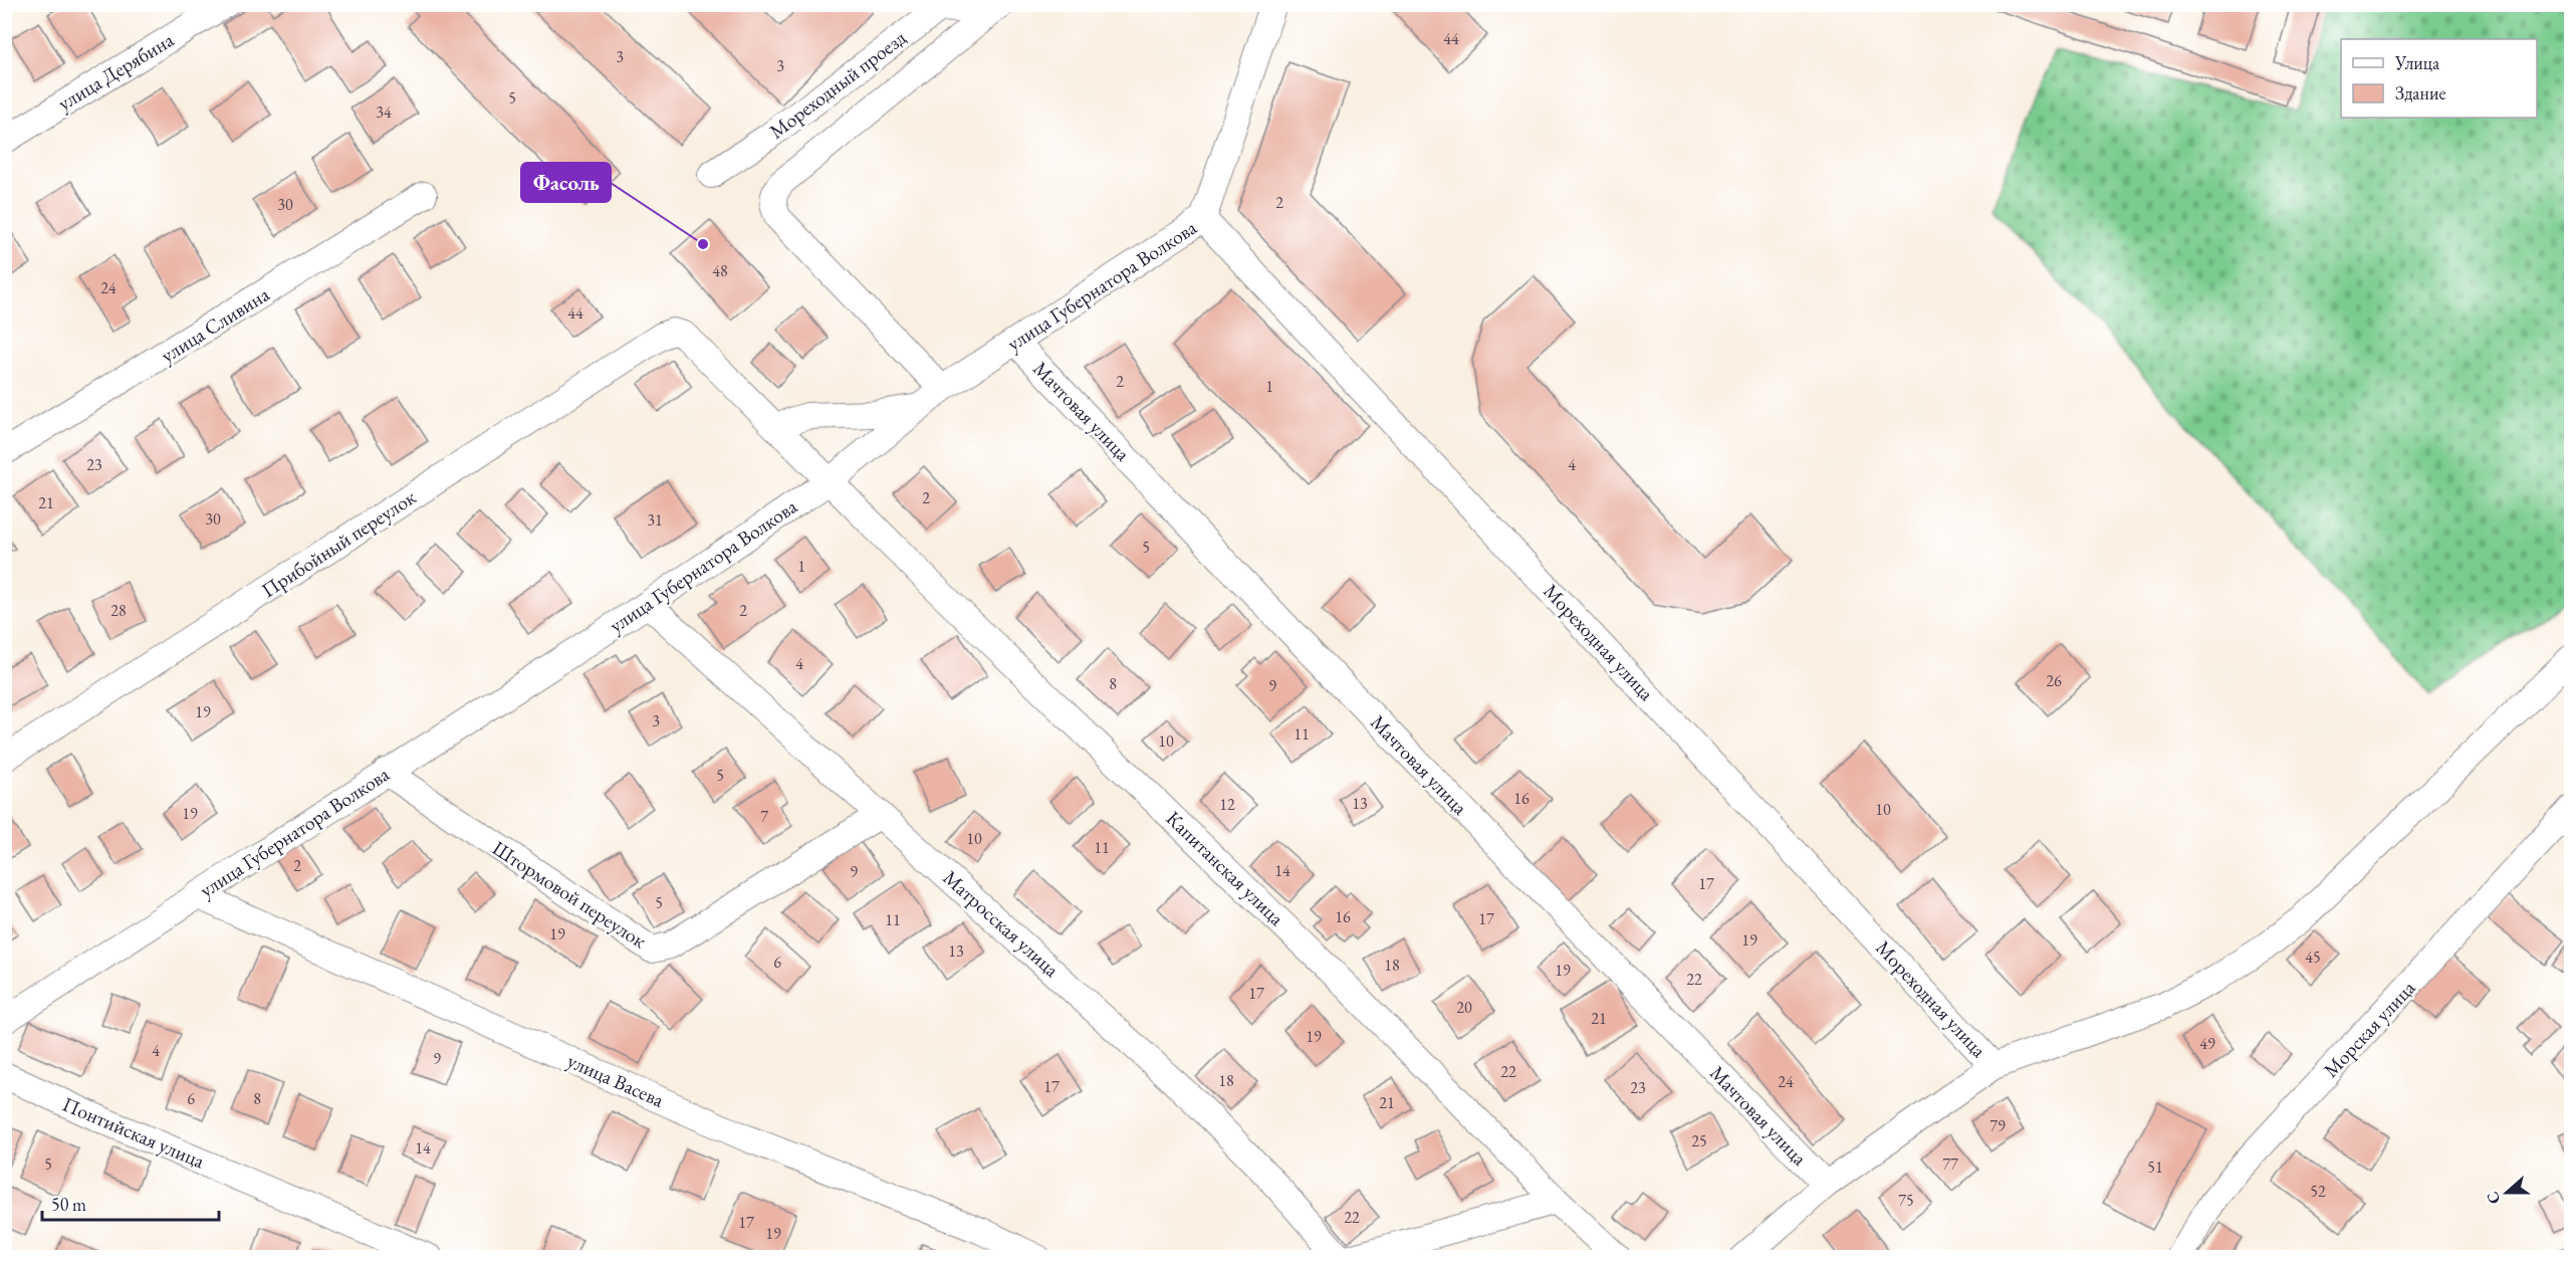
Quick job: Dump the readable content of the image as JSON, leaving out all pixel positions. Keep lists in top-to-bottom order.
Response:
{
  "streets": {
    "street": [
      "улица Дерябина",
      "Мореходный проезд",
      "улица Губернатора Волкова",
      "улица Сливина",
      "Мачтовая улица",
      "Прибойный переулок",
      "Мореходная улица",
      "Капитанская улица",
      "Штормовой переулок",
      "Матросская улица",
      "Морская улица",
      "улица Васева",
      "Понтийская улица"
    ]
  },
  "crossings": [
    ["улица Губернатора Волкова", "Мачтовая улица"],
    ["улица Губернатора Волкова", "Мореходная улица"],
    ["улица Губернатора Волкова", "Капитанская улица"],
    ["улица Губернатора Волкова", "Штормовой переулок"],
    ["улица Губернатора Волкова", "Матросская улица"],
    ["улица Губернатора Волкова", "улица Васева"],
    ["Прибойный переулок", "Капитанская улица"],
    ["Штормовой переулок", "Матросская улица"]
  ],
  "places": ["Фасоль"],
  "house_numbers": [
    "44",
    "3",
    "3",
    "5",
    "34",
    "2",
    "30",
    "48",
    "24",
    "44",
    "2",
    "1",
    "23",
    "4",
    "2",
    "21",
    "30",
    "31",
    "5",
    "1",
    "28",
    "2",
    "4",
    "26",
    "8",
    "9",
    "19",
    "3",
    "11",
    "10",
    "5",
    "16",
    "13",
    "12",
    "10",
    "19",
    "7",
    "10",
    "11",
    "2",
    "14",
    "9",
    "17",
    "5",
    "16",
    "17",
    "11",
    "19",
    "19",
    "13",
    "45",
    "6",
    "18",
    "19",
    "22",
    "17",
    "20",
    "21",
    "19",
    "49",
    "4",
    "9",
    "22",
    "18",
    "24",
    "17",
    "23",
    "6",
    "8",
    "21",
    "79",
    "25",
    "14",
    "5",
    "77",
    "51",
    "52",
    "75",
    "22",
    "17",
    "19"
  ],
  "legend": ["Улица", "Здание"],
  "scale_bar": "50 m",
  "north": "left"
}
